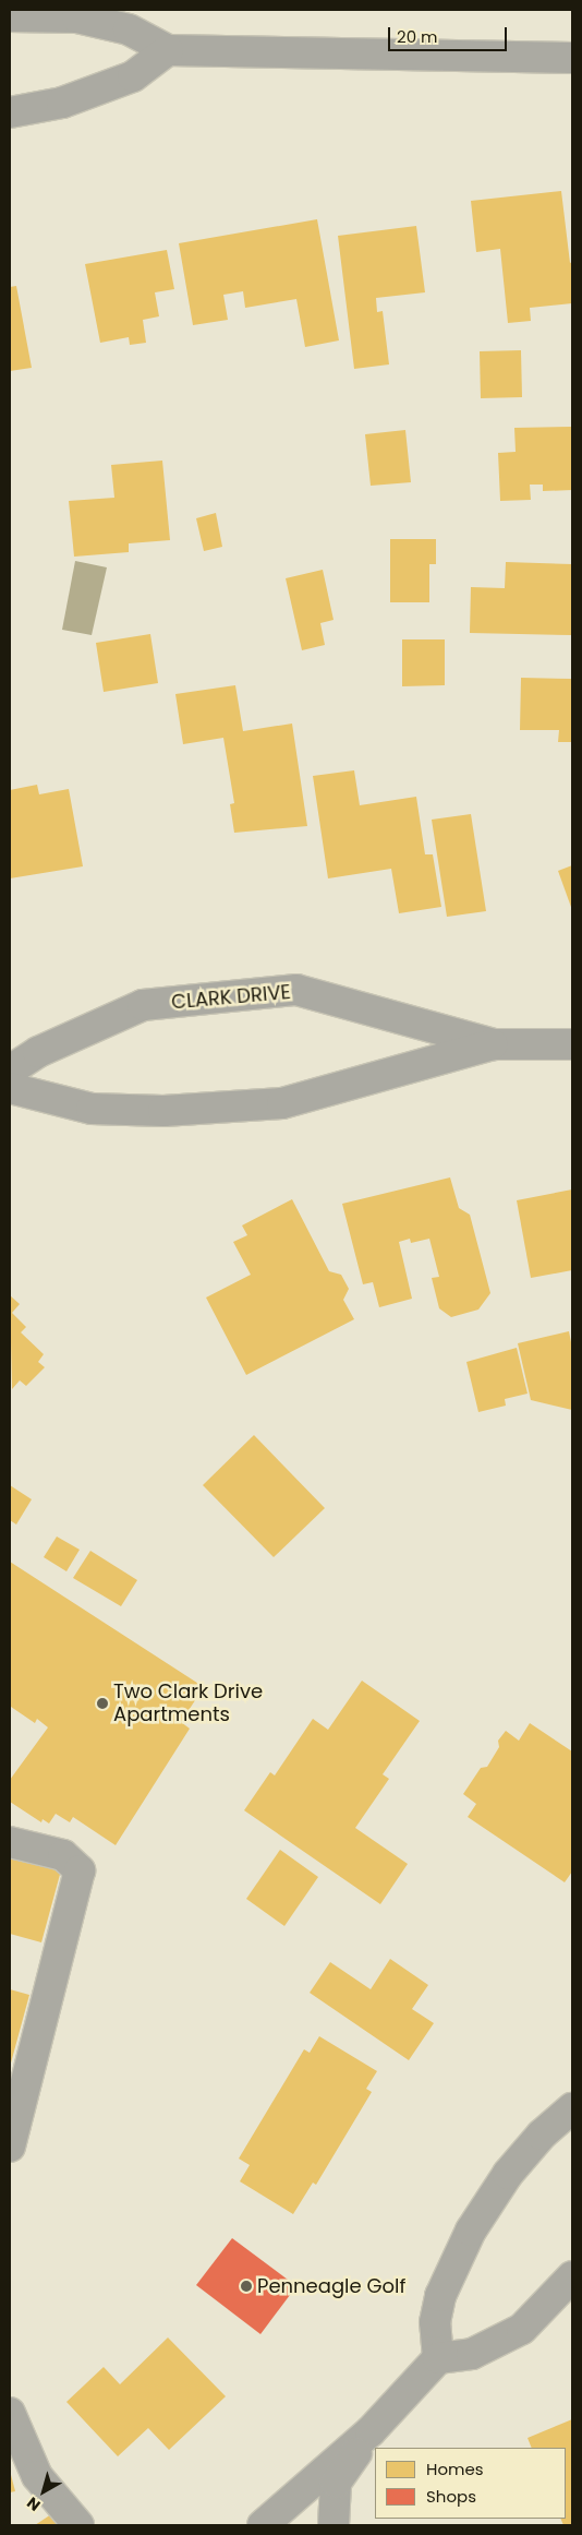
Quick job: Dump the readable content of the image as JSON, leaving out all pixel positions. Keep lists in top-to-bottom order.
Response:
{
  "streets": {
    "street": ["CLARK DRIVE"]
  },
  "places": ["Two Clark Drive Apartments", "Penneagle Golf"],
  "legend": ["Homes", "Shops"],
  "scale_bar": "20 m",
  "north": "bottom left"
}
